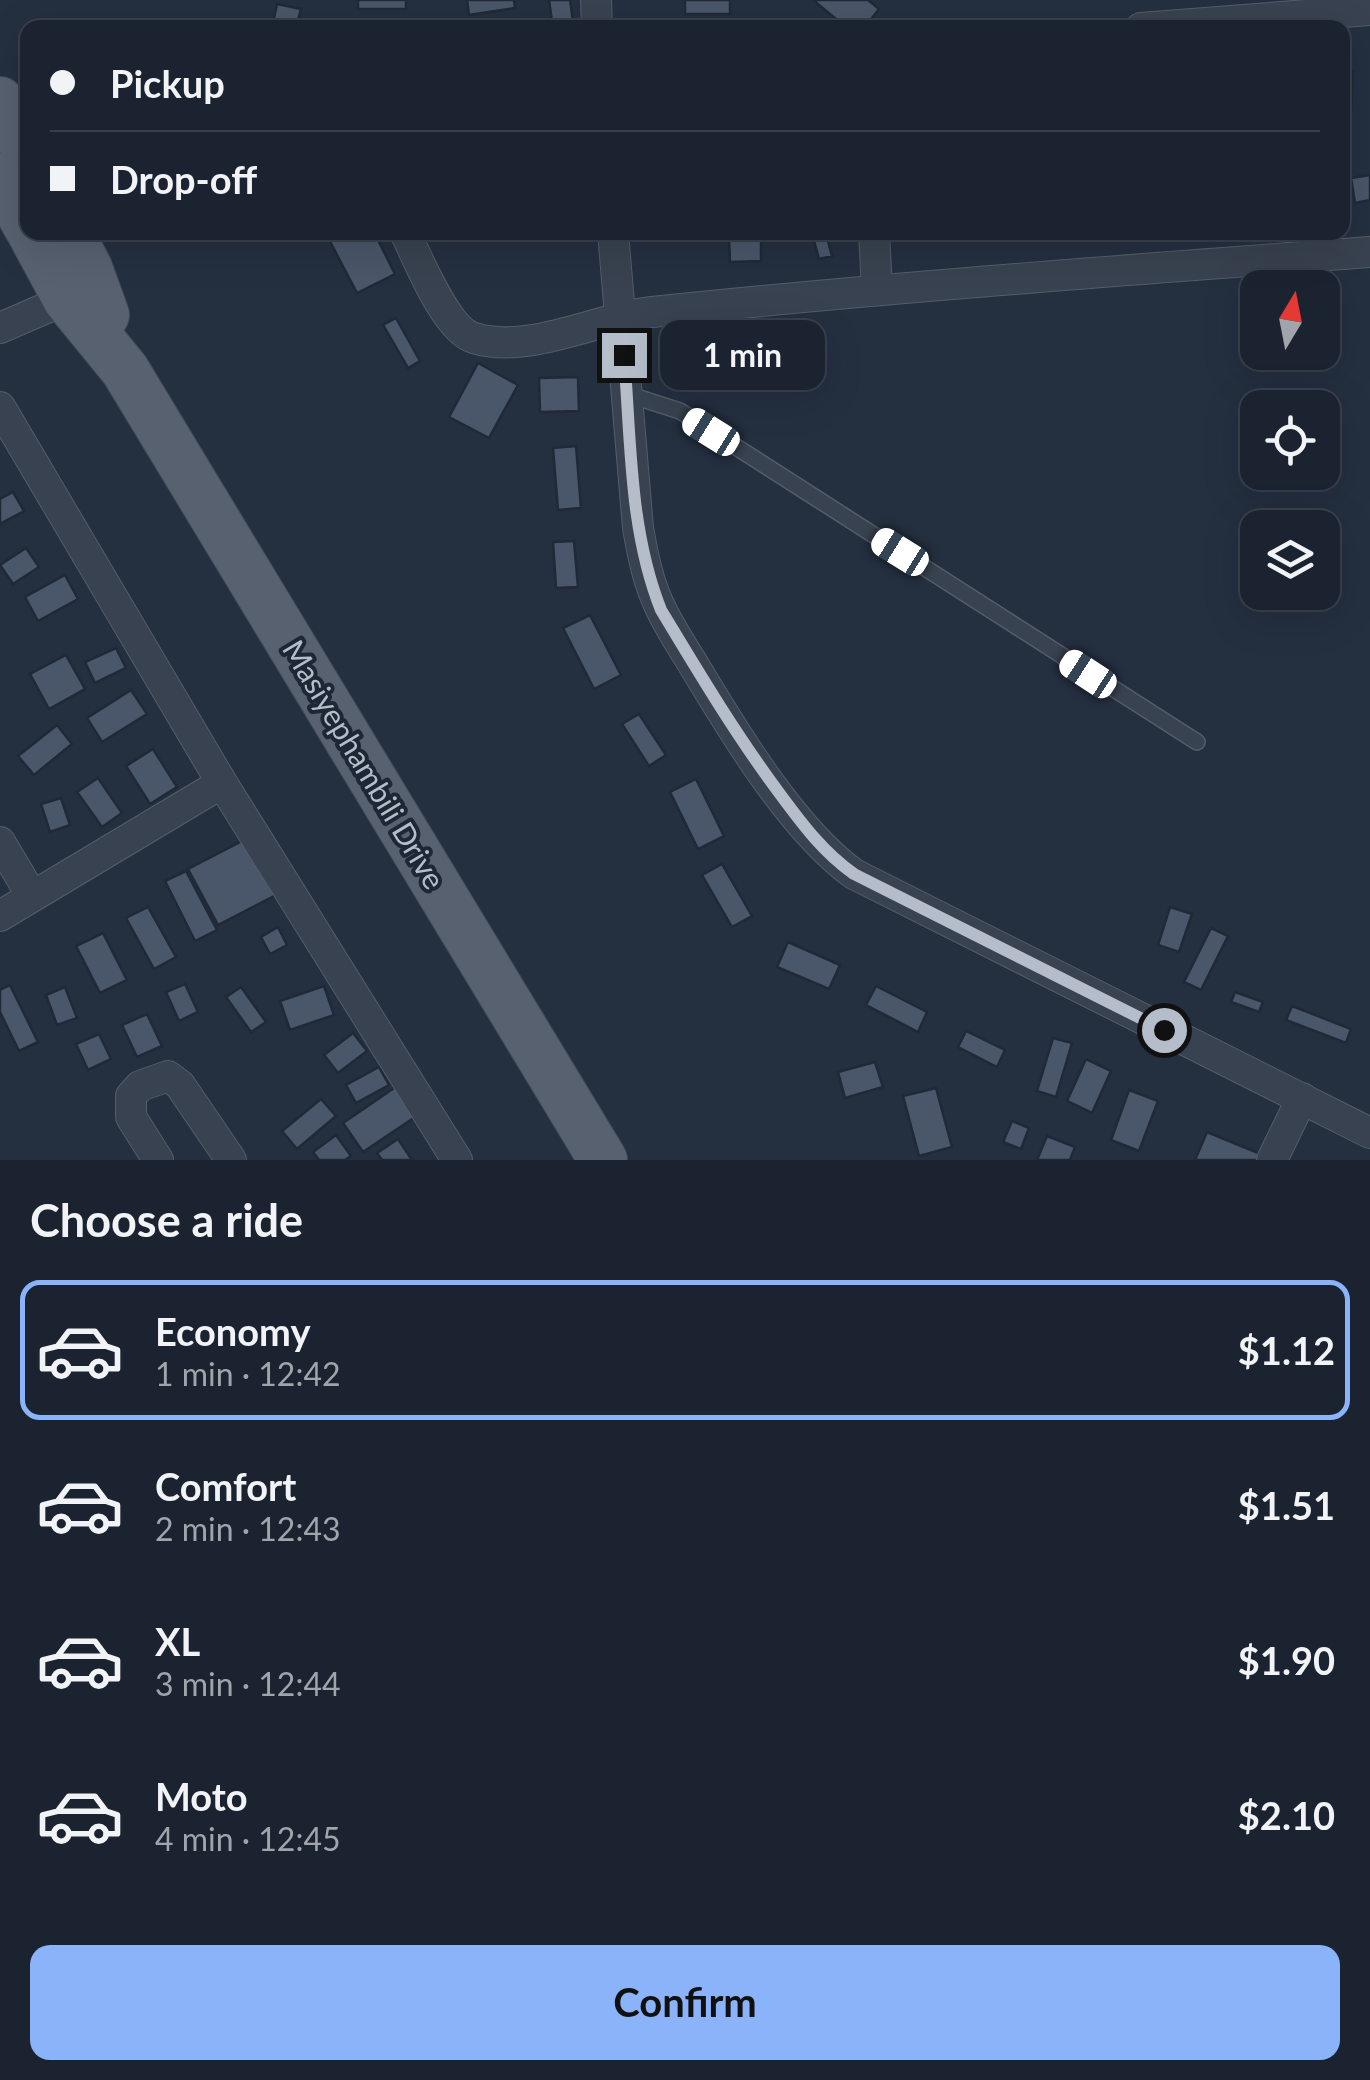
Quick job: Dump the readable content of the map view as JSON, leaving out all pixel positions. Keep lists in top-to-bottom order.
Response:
{
  "streets": {
    "main road": ["Masiyephambili Drive"]
  },
  "north": "top",
  "page": {
    "banner": ["Pickup", "Drop-off"],
    "bubble": "1 min",
    "heading": "Choose a ride",
    "list": [
      {
        "name": "Economy",
        "note": "1 min · 12:42",
        "value": "$1.12"
      },
      {
        "name": "Comfort",
        "note": "2 min · 12:43",
        "value": "$1.51"
      },
      {
        "name": "XL",
        "note": "3 min · 12:44",
        "value": "$1.90"
      },
      {
        "name": "Moto",
        "note": "4 min · 12:45",
        "value": "$2.10"
      }
    ],
    "buttons": "Confirm"
  }
}
